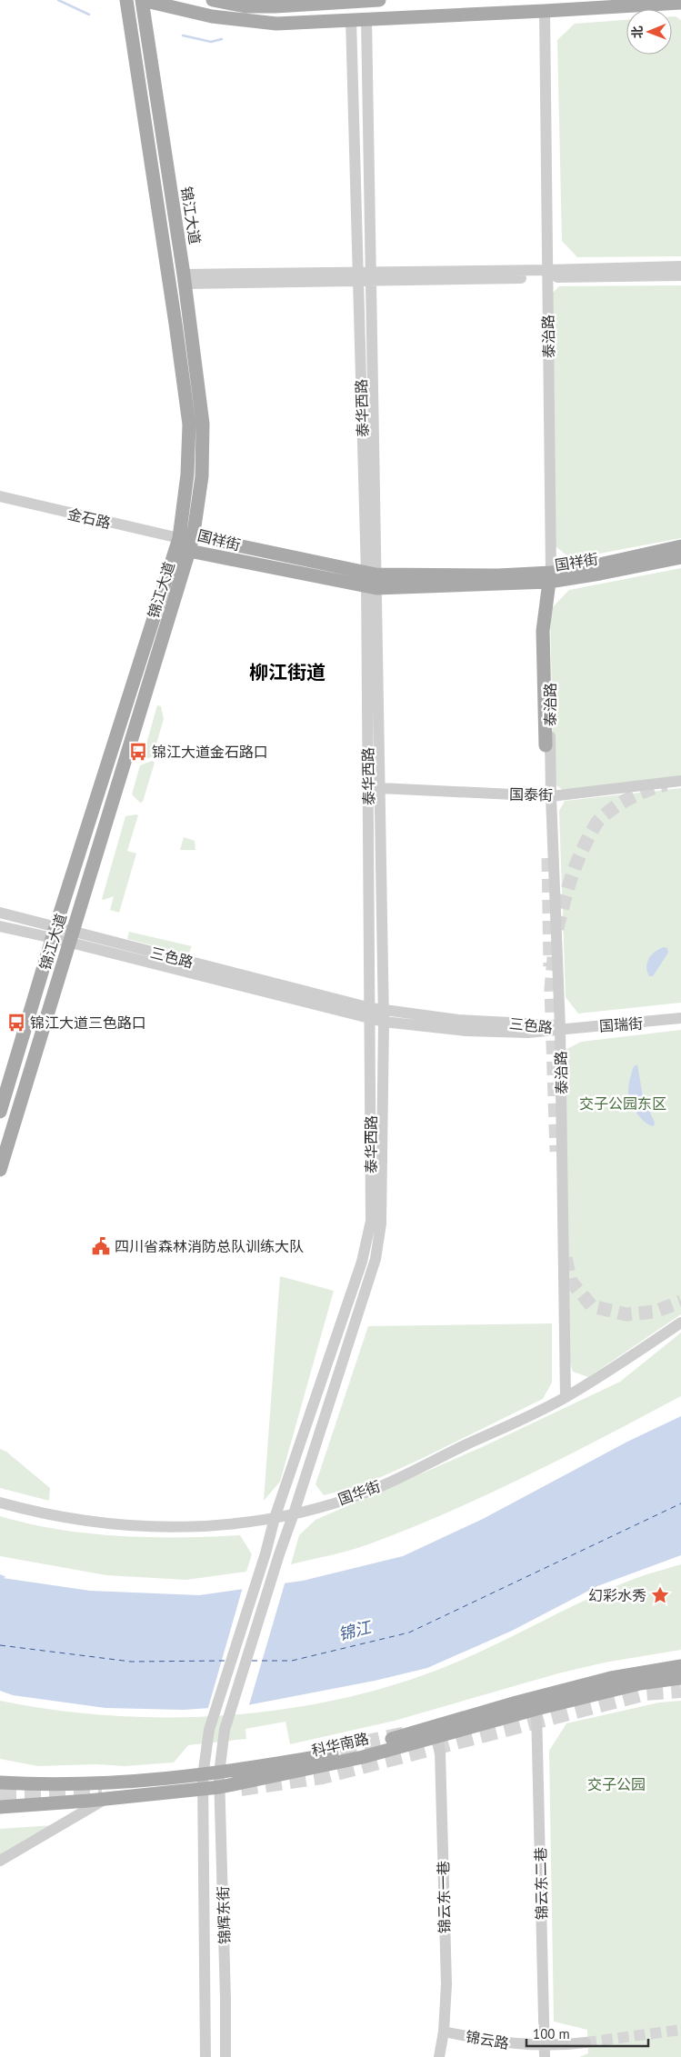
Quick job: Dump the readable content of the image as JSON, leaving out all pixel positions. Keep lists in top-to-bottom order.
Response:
{
  "streets": {
    "main road": ["锦江大道", "国祥街", "科华南路"],
    "street": [
      "泰治路",
      "泰华西路",
      "金石路",
      "国泰街",
      "三色路",
      "国瑞街",
      "国华街",
      "锦云东二巷",
      "锦云东一巷",
      "锦辉东街",
      "锦云路"
    ]
  },
  "crossings": [
    ["锦江大道", "金石路"],
    ["锦江大道", "国祥街"],
    ["锦江大道", "三色路"],
    ["泰治路", "国祥街"],
    ["泰治路", "国泰街"],
    ["泰治路", "三色路"],
    ["泰治路", "国瑞街"],
    ["泰治路", "国华街"],
    ["泰华西路", "国祥街"],
    ["泰华西路", "国泰街"],
    ["泰华西路", "三色路"],
    ["泰华西路", "国华街"],
    ["泰华西路", "锦辉东街"],
    ["金石路", "国祥街"],
    ["三色路", "国瑞街"],
    ["科华南路", "锦云东二巷"],
    ["科华南路", "锦云东一巷"],
    ["科华南路", "锦辉东街"],
    ["锦云东二巷", "锦云路"],
    ["锦云东一巷", "锦云路"]
  ],
  "districts": ["柳江街道"],
  "water": ["锦江"],
  "parks": ["交子公园东区", "交子公园"],
  "places": {
    "bus stop": ["锦江大道金石路口", "锦江大道三色路口"],
    "public building": ["四川省森林消防总队训练大队"],
    "place": ["幻彩水秀"]
  },
  "scale_bar": "100 m",
  "north": "left"
}
